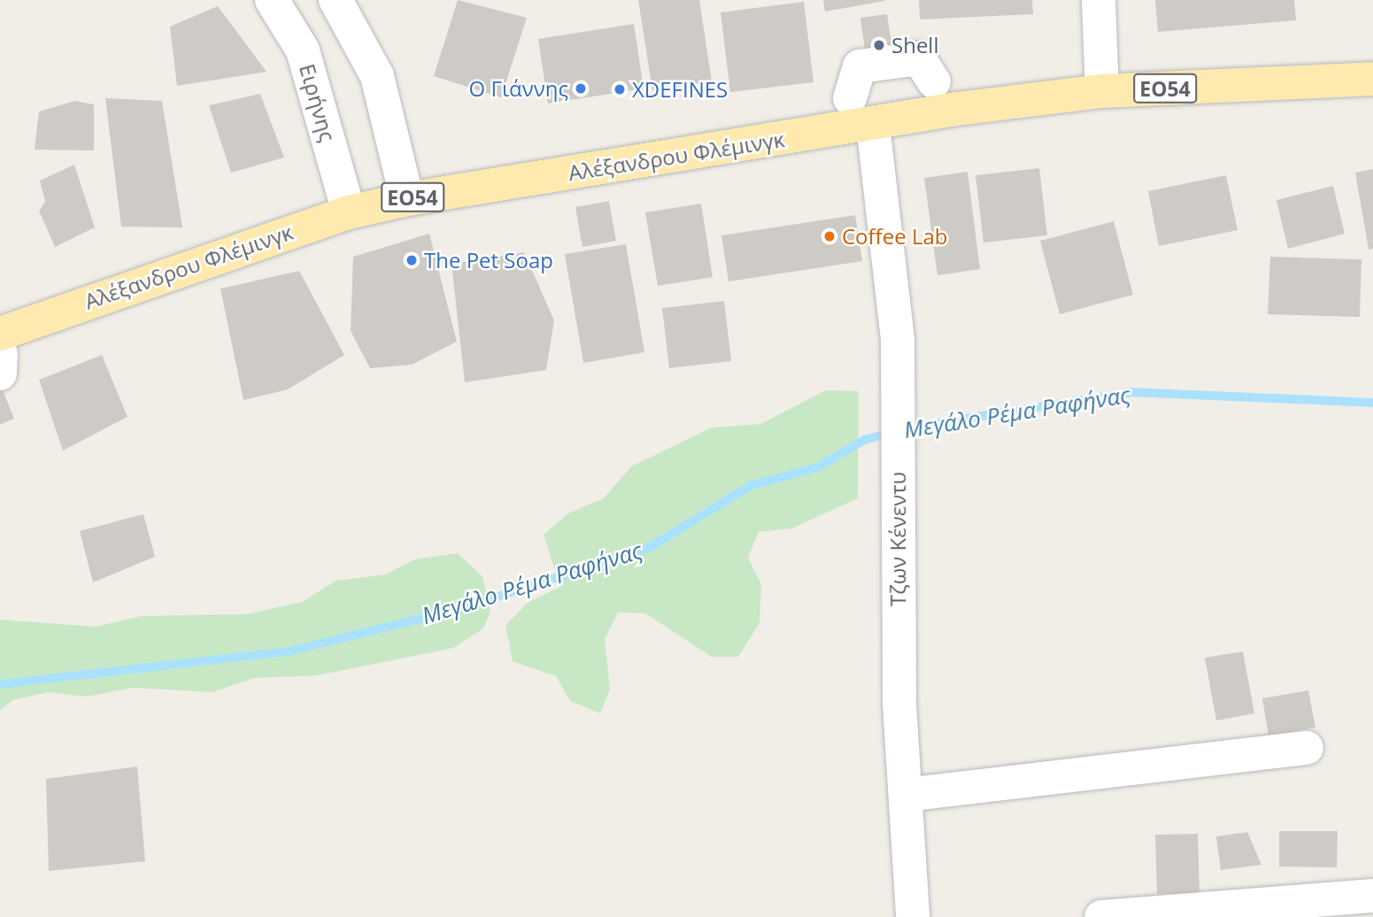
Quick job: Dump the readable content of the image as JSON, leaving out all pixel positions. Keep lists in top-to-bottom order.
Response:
{
  "streets": {
    "main road": ["ΕΟ54", "Αλέξανδρου Φλέμινγκ"],
    "street": ["Ειρήνης", "Τζων Κένεντυ"]
  },
  "crossings": [
    ["Ειρήνης", "Αλέξανδρου Φλέμινγκ"],
    ["Αλέξανδρου Φλέμινγκ", "Τζων Κένεντυ"]
  ],
  "water": ["Μεγάλο Ρέμα Ραφήνας"],
  "places": [
    "Shell",
    "Ο Γιάννης",
    "XDEFINES",
    "Coffee Lab",
    "The Pet Soap"
  ]
}
